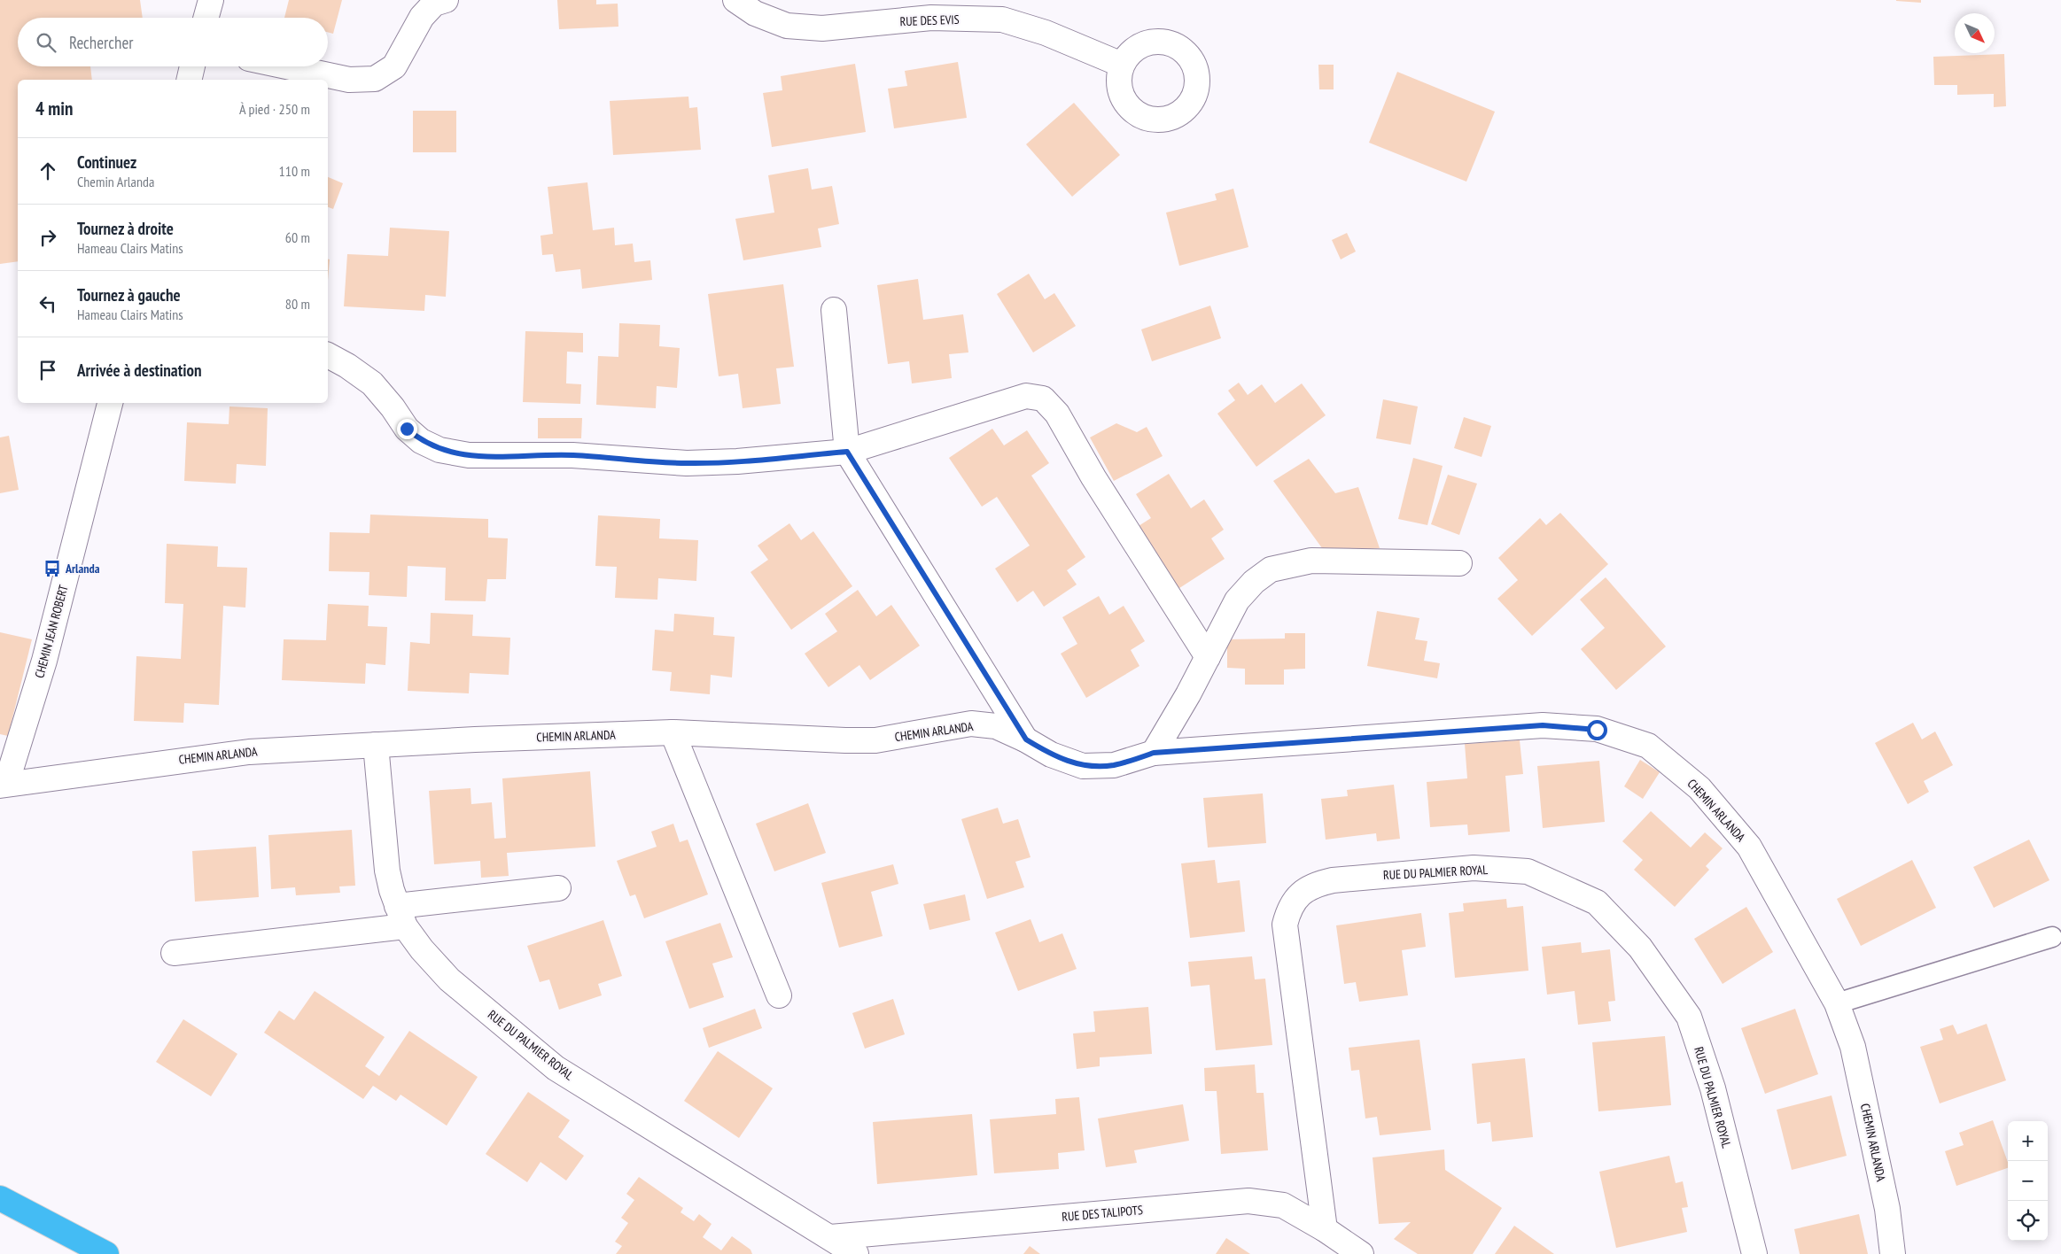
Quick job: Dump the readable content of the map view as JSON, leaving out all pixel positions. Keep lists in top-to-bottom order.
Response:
{
  "streets": {
    "street": [
      "RUE DES EVIS",
      "CHEMIN JEAN ROBERT",
      "CHEMIN ARLANDA",
      "RUE DU PALMIER ROYAL",
      "RUE DES TALIPOTS"
    ]
  },
  "crossings": [
    ["CHEMIN JEAN ROBERT", "CHEMIN ARLANDA"],
    ["CHEMIN ARLANDA", "RUE DU PALMIER ROYAL"],
    ["RUE DU PALMIER ROYAL", "RUE DES TALIPOTS"]
  ],
  "places": {
    "bus stop": ["Arlanda"]
  },
  "north": "bottom right",
  "page": {
    "search": "Rechercher",
    "heading": ["4 min", "À pied · 250 m"],
    "list": [
      ["Continuez", "Chemin Arlanda", "110 m"],
      ["Tournez à droite", "Hameau Clairs Matins", "60 m"],
      ["Tournez à gauche", "Hameau Clairs Matins", "80 m"],
      "Arrivée à destination"
    ],
    "map_buttons": ["+", "−"]
  }
}
